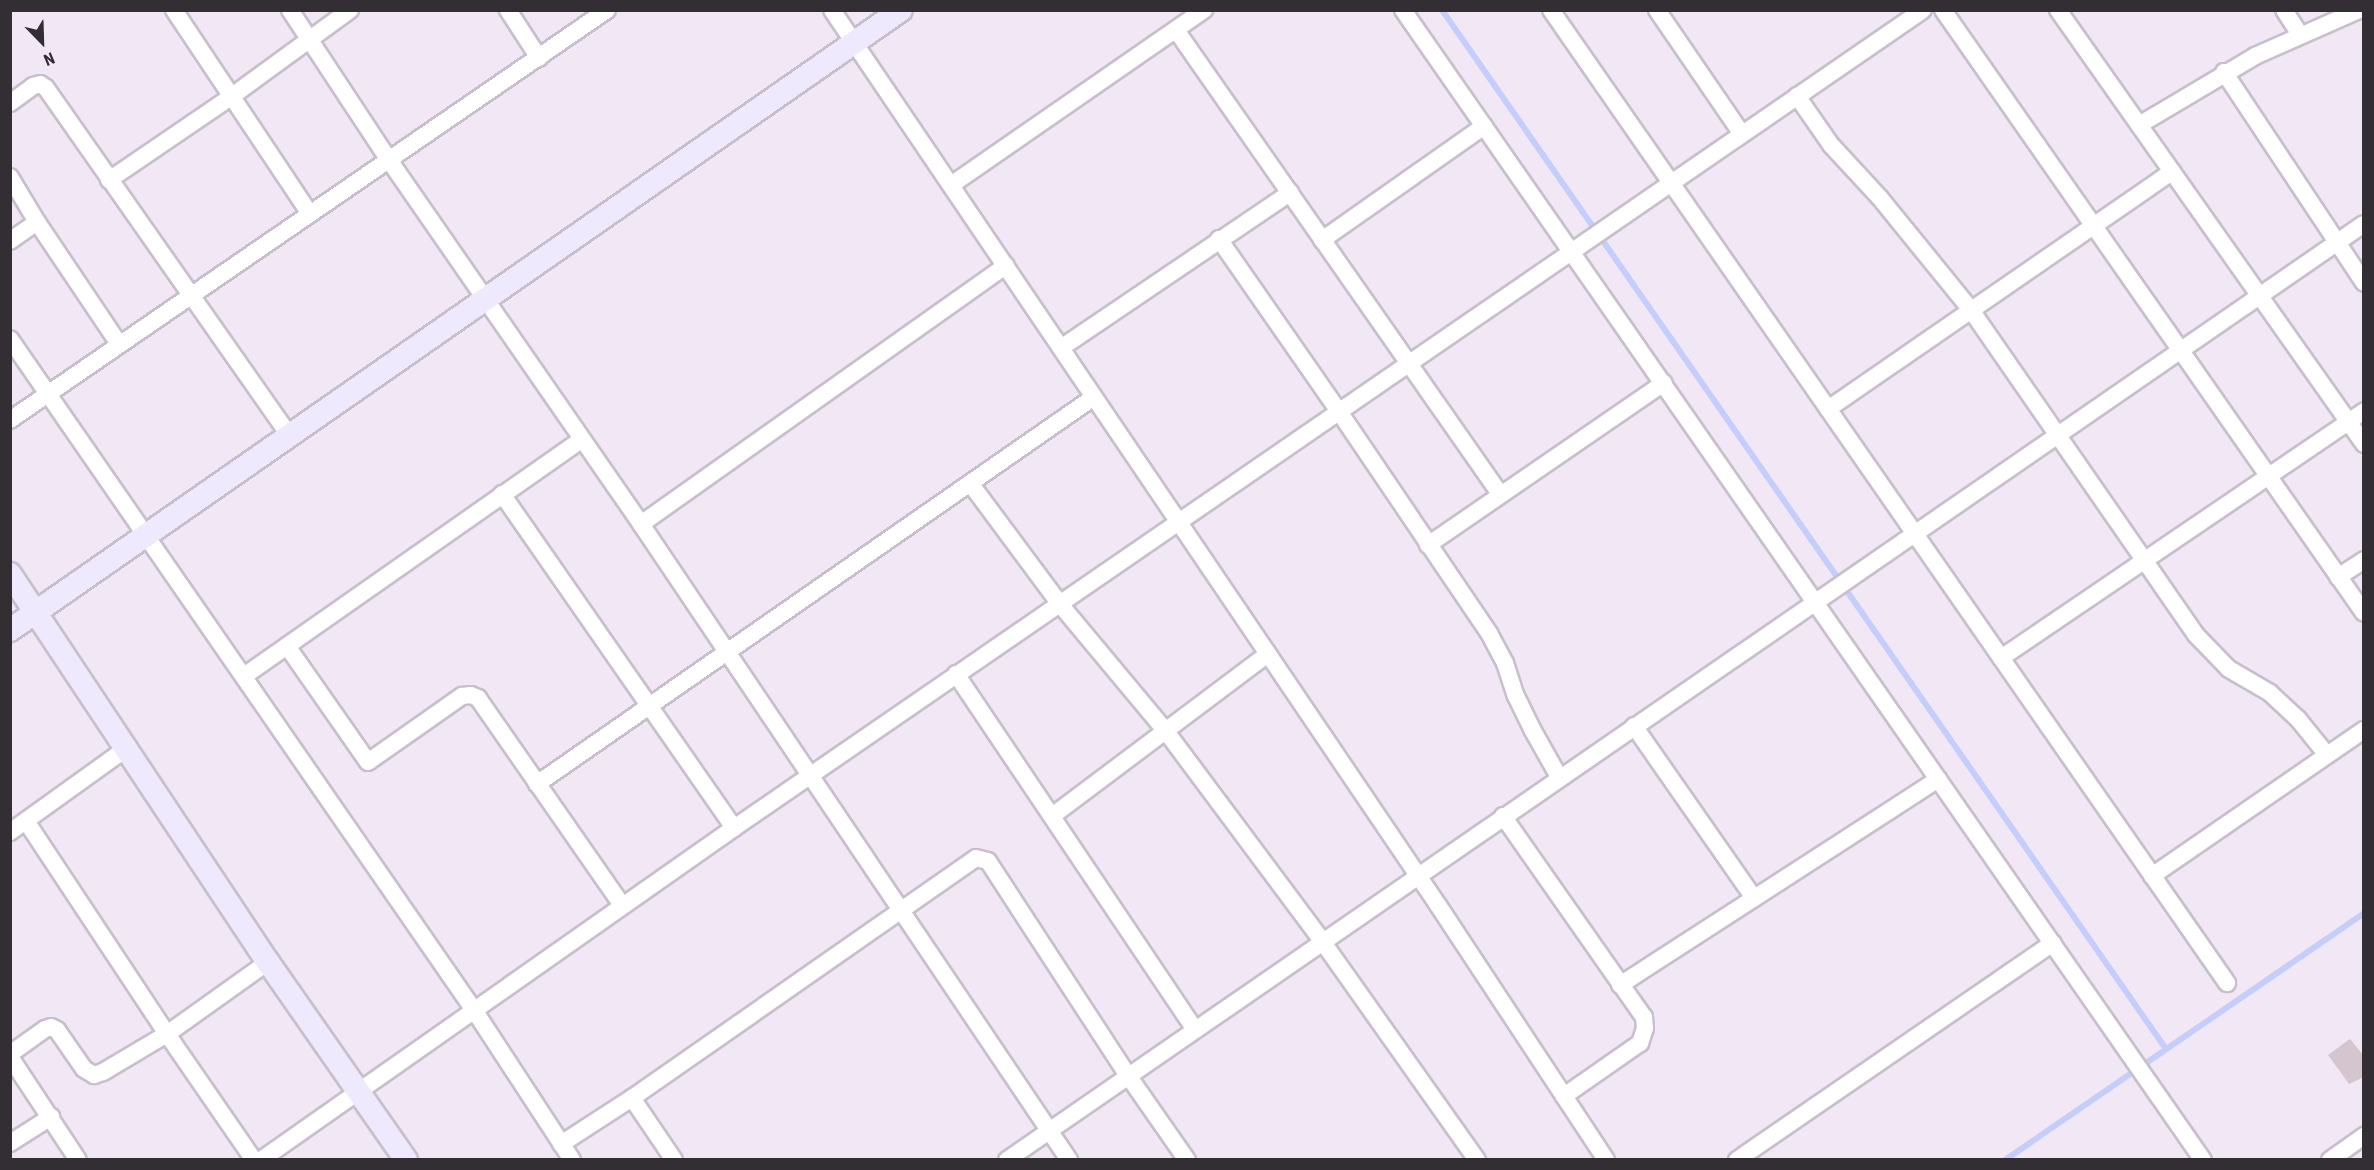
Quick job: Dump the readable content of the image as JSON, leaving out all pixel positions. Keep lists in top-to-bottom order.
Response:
{
  "north": "bottom right"
}
